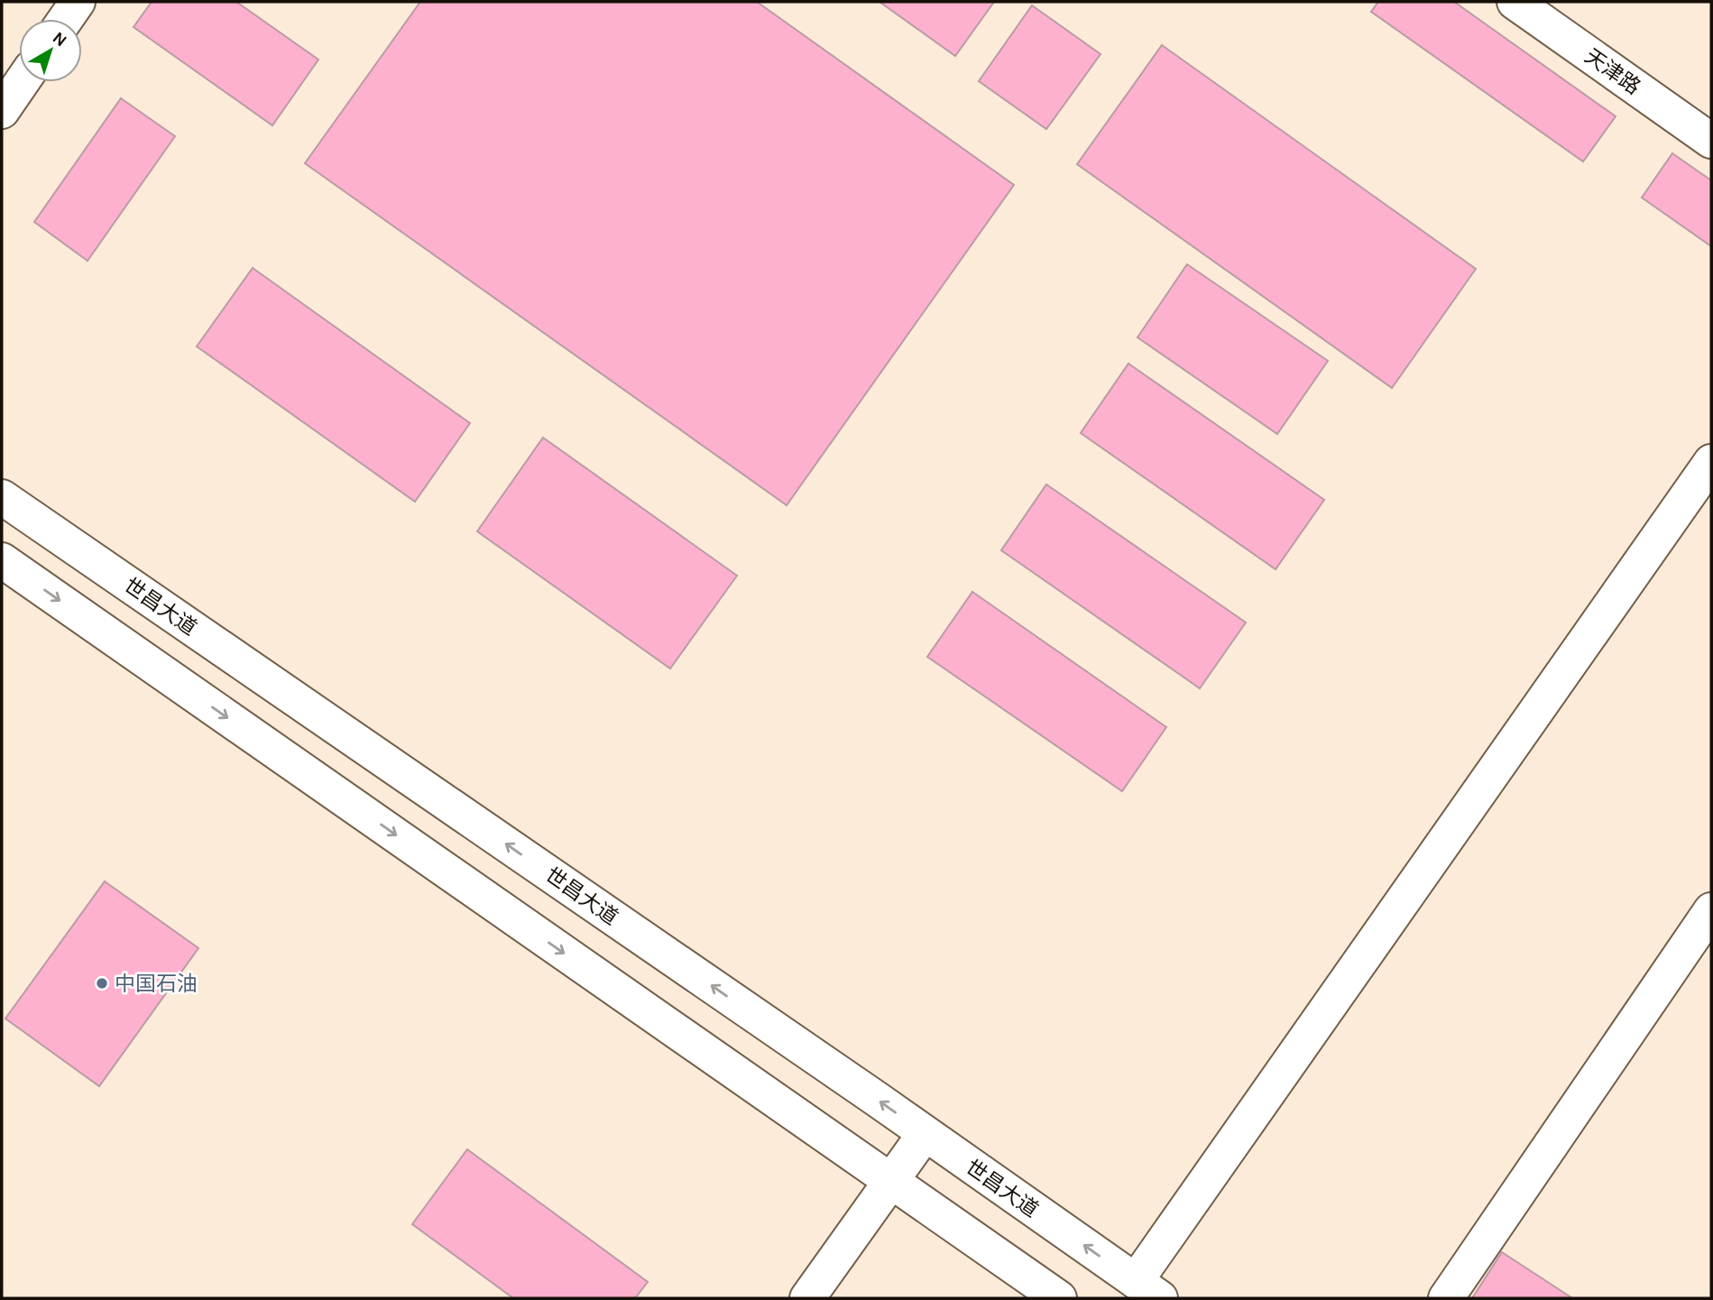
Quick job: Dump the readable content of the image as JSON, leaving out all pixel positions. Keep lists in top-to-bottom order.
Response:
{
  "streets": {
    "main road": ["天津路", "世昌大道"]
  },
  "places": ["中国石油"],
  "north": "top right"
}
